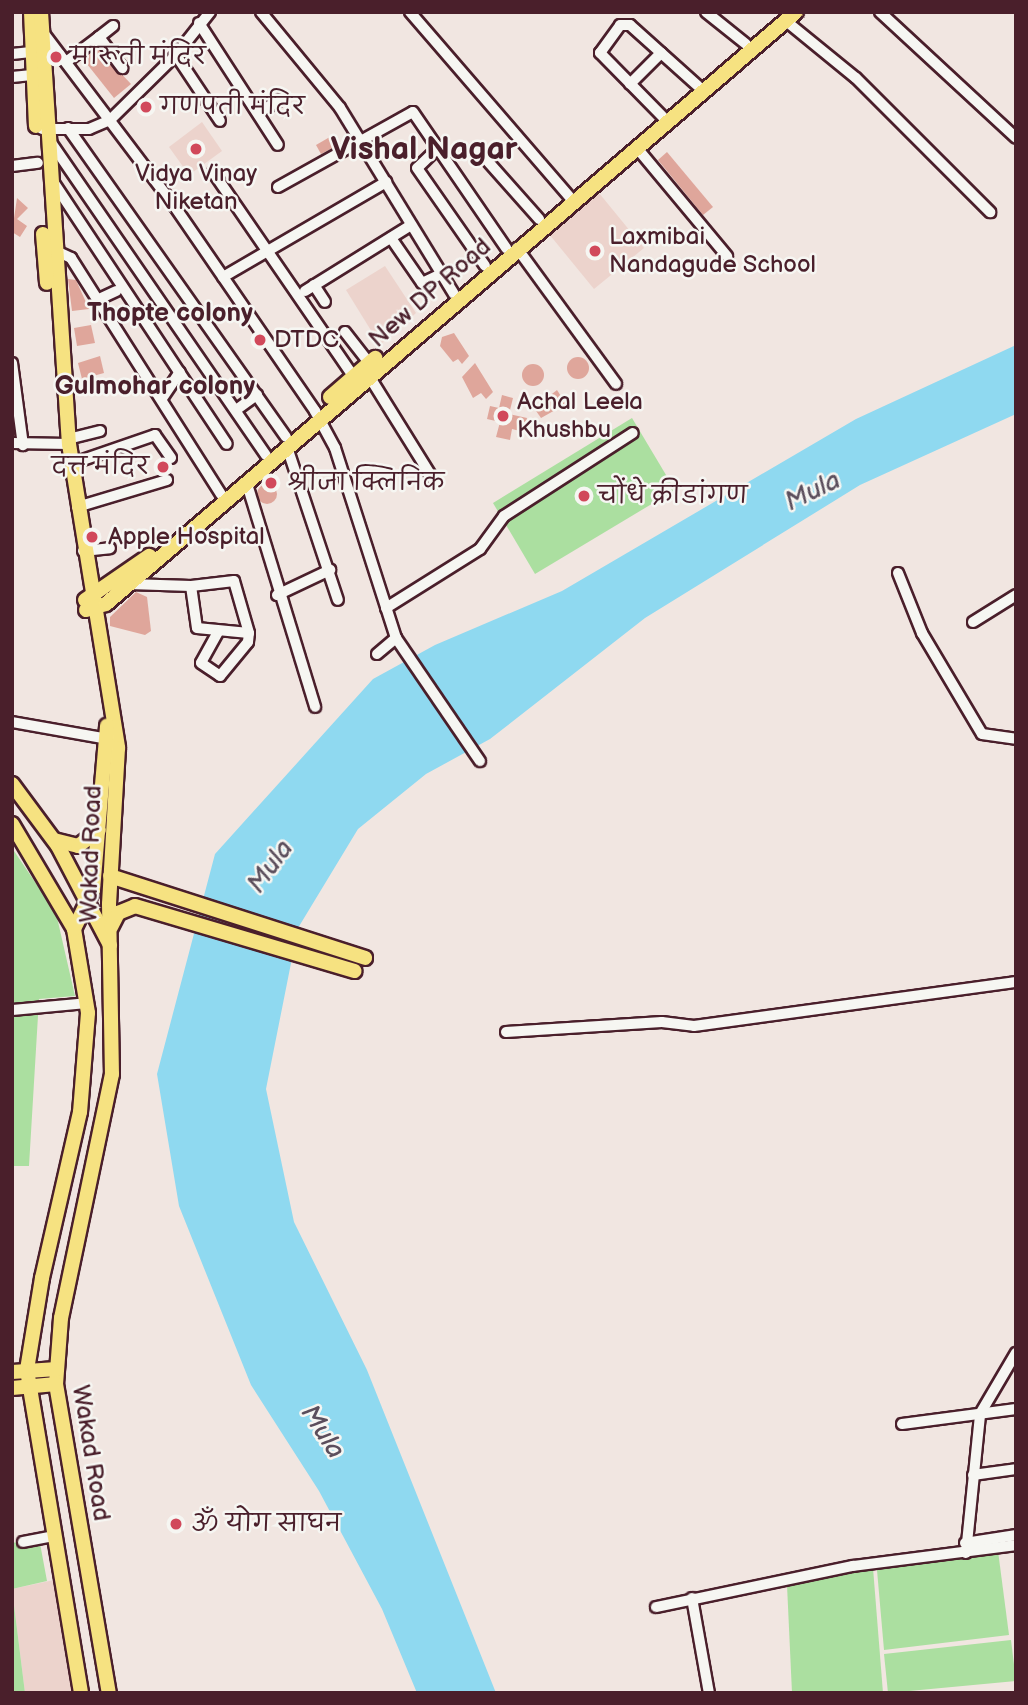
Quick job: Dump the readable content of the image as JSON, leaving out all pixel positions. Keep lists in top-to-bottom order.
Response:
{
  "streets": {
    "main road": ["New DP Road", "Wakad Road"]
  },
  "crossings": [
    ["New DP Road", "Wakad Road"]
  ],
  "districts": ["Vishal Nagar", "Thopte colony", "Gulmohar colony"],
  "water": ["Mula"],
  "places": [
    "मारूती मंदिर",
    "गणपती मंदिर",
    "Vidya Vinay Niketan",
    "Laxmibai Nandagude School",
    "DTDC",
    "Achal Leela Khushbu",
    "दत्त मंदिर",
    "श्रीजा क्लिनिक",
    "चोंधे क्रीडांगण",
    "Apple Hospital",
    "ॐ योग साघन"
  ]
}
